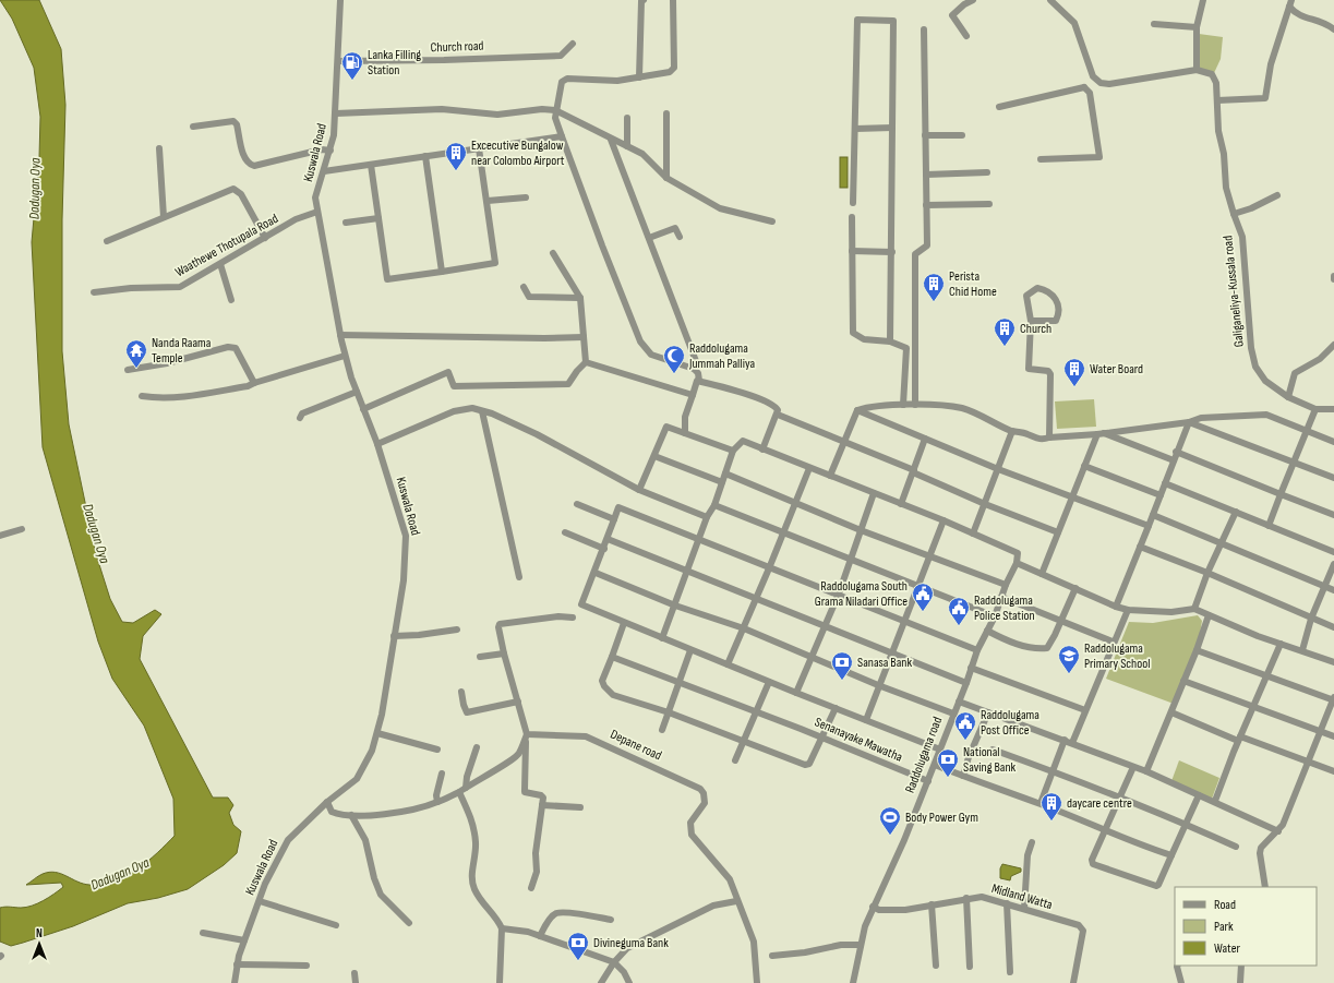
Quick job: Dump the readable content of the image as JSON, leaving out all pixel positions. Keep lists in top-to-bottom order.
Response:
{
  "streets": {
    "street": [
      "Church road",
      "Kuswala Road",
      "Waathewe Thotupala Road",
      "Galiganeliya-Kussala road",
      "Senanayake Mawatha",
      "Depane road",
      "Raddolugama road",
      "Midland Watta"
    ]
  },
  "crossings": [
    ["Church road", "Kuswala Road"],
    ["Kuswala Road", "Waathewe Thotupala Road"],
    ["Senanayake Mawatha", "Raddolugama road"],
    ["Raddolugama road", "Midland Watta"]
  ],
  "water": ["Dadugan Oya"],
  "places": {
    "fuel station": ["Lanka Filling Station"],
    "building": [
      "Excecutive Bungalow near Colombo Airport",
      "Perista Chid Home",
      "Church",
      "Water Board",
      "daycare centre"
    ],
    "temple": ["Nanda Raama Temple"],
    "mosque": ["Raddolugama Jummah Palliya"],
    "public building": ["Raddolugama South Grama Niladari Office", "Raddolugama Police Station", "Raddolugama Post Office"],
    "school or university": ["Raddolugama Primary School"],
    "bank": ["Sanasa Bank", "National Saving Bank", "Divineguma Bank"],
    "sports": ["Body Power Gym"]
  },
  "legend": ["Road", "Park", "Water"],
  "north": "top"
}
